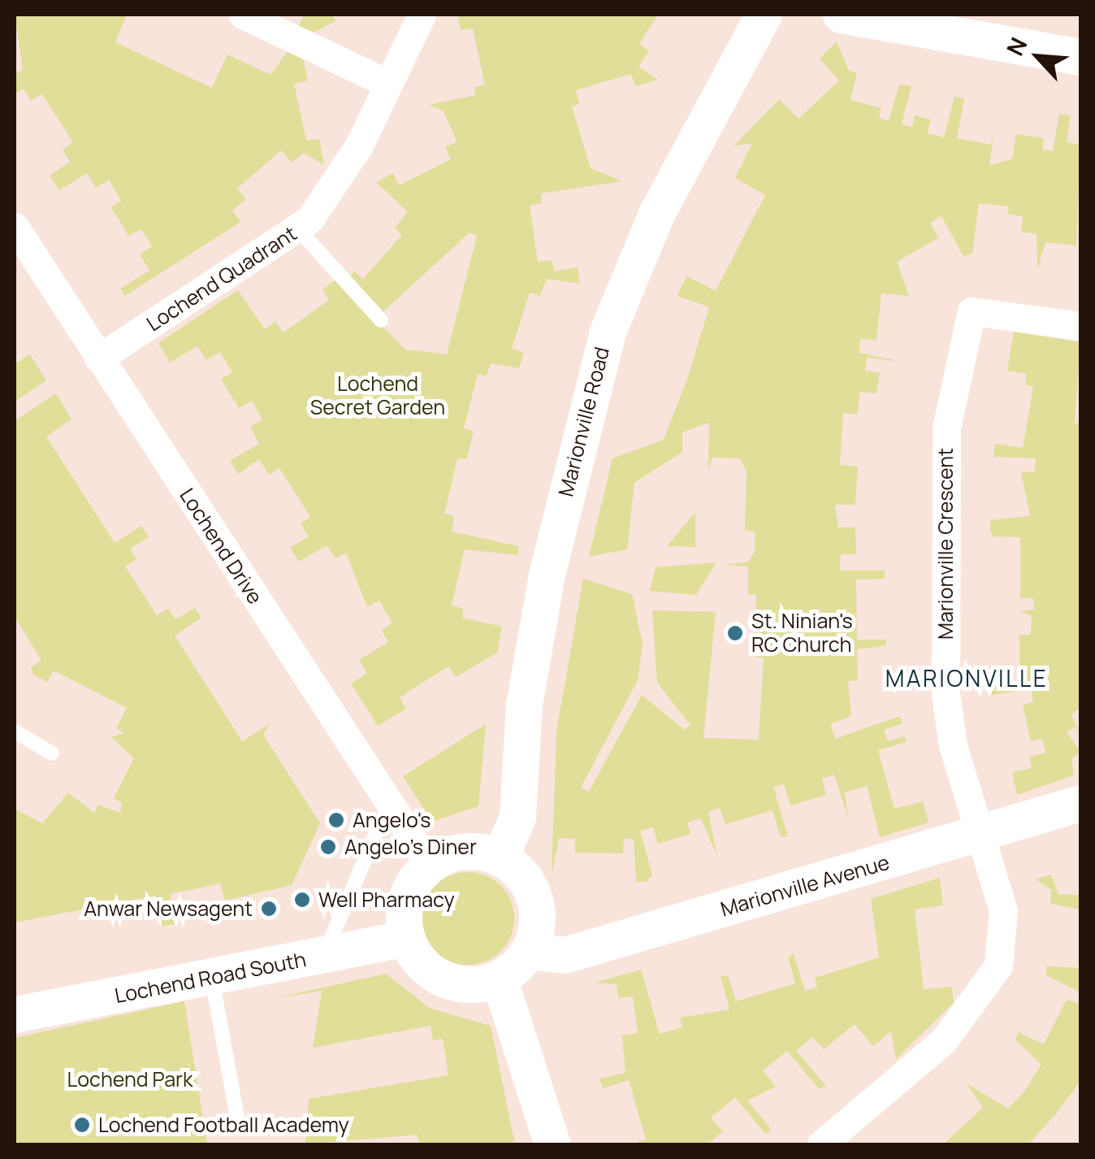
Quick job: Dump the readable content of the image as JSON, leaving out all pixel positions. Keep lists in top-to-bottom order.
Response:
{
  "streets": {
    "street": [
      "Lochend Quadrant",
      "Marionville Road",
      "Marionville Crescent",
      "Lochend Drive",
      "Marionville Avenue",
      "Lochend Road South"
    ]
  },
  "crossings": [
    ["Lochend Quadrant", "Lochend Drive"],
    ["Marionville Road", "Lochend Drive"],
    ["Marionville Road", "Marionville Avenue"],
    ["Marionville Road", "Lochend Road South"],
    ["Marionville Crescent", "Marionville Avenue"],
    ["Lochend Drive", "Marionville Avenue"],
    ["Lochend Drive", "Lochend Road South"],
    ["Marionville Avenue", "Lochend Road South"]
  ],
  "districts": ["MARIONVILLE"],
  "parks": ["Lochend Secret Garden", "Lochend Park"],
  "places": [
    "St. Ninian's RC Church",
    "Angelo's",
    "Angelo's Diner",
    "Well Pharmacy",
    "Anwar Newsagent",
    "Lochend Football Academy"
  ],
  "north": "top left"
}
